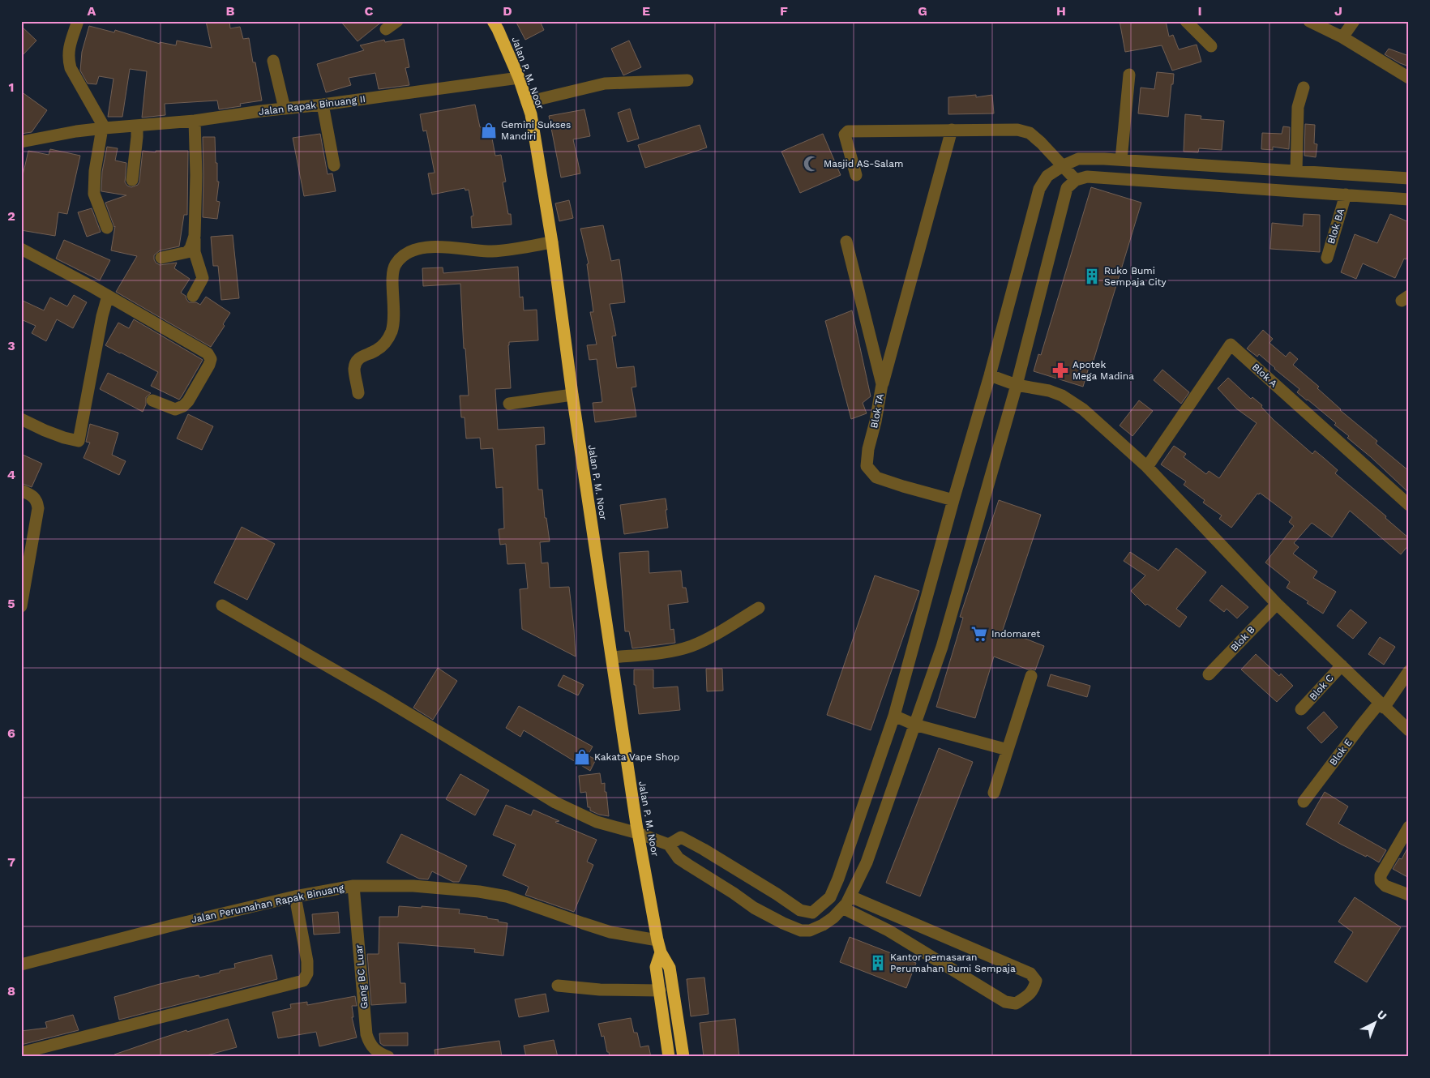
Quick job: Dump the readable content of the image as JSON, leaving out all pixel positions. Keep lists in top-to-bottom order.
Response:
{
  "streets": {
    "highway": ["Jalan P. M. Noor"],
    "street": [
      "Jalan Rapak Binuang II",
      "Blok BA",
      "Blok A",
      "Blok TA",
      "Blok B",
      "Blok C",
      "Blok E",
      "Jalan Perumahan Rapak Binuang",
      "Gang BC Luar"
    ]
  },
  "crossings": [
    ["Jalan P. M. Noor", "Jalan Rapak Binuang II"],
    ["Jalan P. M. Noor", "Jalan Perumahan Rapak Binuang"],
    ["Jalan Perumahan Rapak Binuang", "Gang BC Luar"]
  ],
  "places": {
    "shop": ["Gemini Sukses Mandiri", "Kakata Vape Shop"],
    "mosque": ["Masjid AS-Salam"],
    "building": ["Ruko Bumi Sempaja City", "Kantor pemasaran Perumahan Bumi Sempaja"],
    "pharmacy": ["Apotek Mega Madina"],
    "supermarket": ["Indomaret"]
  },
  "north": "top right",
  "grid": {
    "columns": [
      "A",
      "B",
      "C",
      "D",
      "E",
      "F",
      "G",
      "H",
      "I",
      "J"
    ],
    "rows": [
      "1",
      "2",
      "3",
      "4",
      "5",
      "6",
      "7",
      "8"
    ]
  }
}
